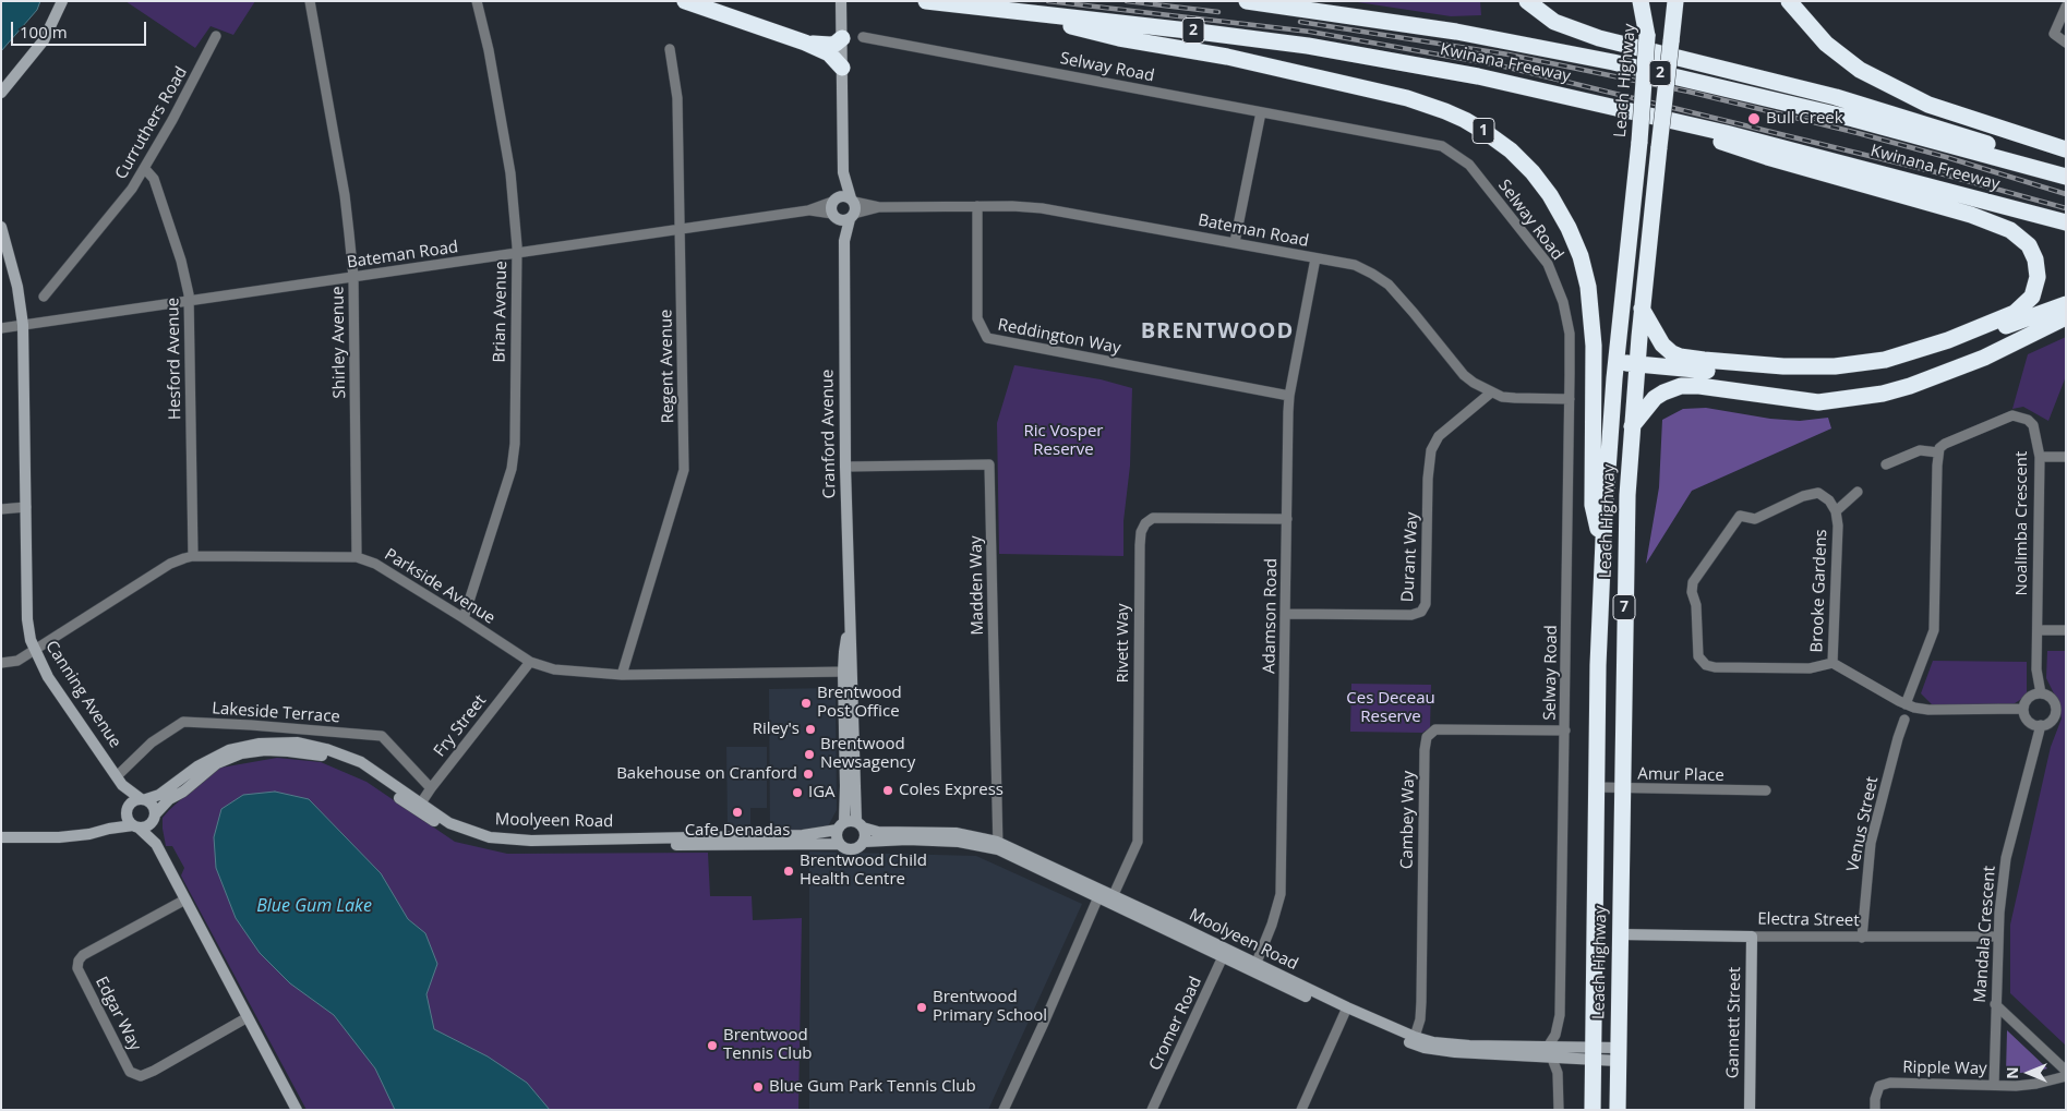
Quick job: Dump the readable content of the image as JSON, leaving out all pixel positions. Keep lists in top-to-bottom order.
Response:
{
  "streets": {
    "highway": [
      "2",
      "Kwinana Freeway",
      "Leach Highway",
      "1",
      "7"
    ],
    "main road": [
      "Cranford Avenue",
      "Canning Avenue",
      "Moolyeen Road",
      "Electra Street",
      "Gannett Street"
    ],
    "street": [
      "Selway Road",
      "Curruthers Road",
      "Bateman Road",
      "Brian Avenue",
      "Reddington Way",
      "Shirley Avenue",
      "Hesford Avenue",
      "Regent Avenue",
      "Noalimba Crescent",
      "Durant Way",
      "Madden Way",
      "Parkside Avenue",
      "Brooke Gardens",
      "Adamson Road",
      "Rivett Way",
      "Lakeside Terrace",
      "Fry Street",
      "Amur Place",
      "Cambey Way",
      "Venus Street",
      "Mandala Crescent",
      "Edgar Way",
      "Cromer Road",
      "Ripple Way"
    ]
  },
  "crossings": [
    ["Kwinana Freeway", "1"],
    ["Selway Road", "Bateman Road"],
    ["Selway Road", "Cambey Way"],
    ["Selway Road", "Moolyeen Road"],
    ["Leach Highway", "1"],
    ["Leach Highway", "Amur Place"],
    ["Leach Highway", "Moolyeen Road"],
    ["Leach Highway", "Electra Street"],
    ["Curruthers Road", "Hesford Avenue"],
    ["Bateman Road", "Brian Avenue"],
    ["Bateman Road", "Reddington Way"],
    ["Bateman Road", "Shirley Avenue"],
    ["Bateman Road", "Hesford Avenue"],
    ["Bateman Road", "Regent Avenue"],
    ["Bateman Road", "Cranford Avenue"],
    ["Bateman Road", "Durant Way"],
    ["Bateman Road", "Adamson Road"],
    ["Bateman Road", "Canning Avenue"],
    ["Brian Avenue", "Parkside Avenue"],
    ["Reddington Way", "Adamson Road"],
    ["Shirley Avenue", "Parkside Avenue"],
    ["Hesford Avenue", "Parkside Avenue"],
    ["Regent Avenue", "Parkside Avenue"],
    ["Cranford Avenue", "Madden Way"],
    ["Cranford Avenue", "Parkside Avenue"],
    ["Cranford Avenue", "Moolyeen Road"],
    ["Noalimba Crescent", "Mandala Crescent"],
    ["Durant Way", "Adamson Road"],
    ["Madden Way", "Moolyeen Road"],
    ["Parkside Avenue", "Canning Avenue"],
    ["Parkside Avenue", "Fry Street"],
    ["Adamson Road", "Rivett Way"],
    ["Adamson Road", "Moolyeen Road"],
    ["Rivett Way", "Moolyeen Road"],
    ["Canning Avenue", "Lakeside Terrace"],
    ["Canning Avenue", "Moolyeen Road"],
    ["Canning Avenue", "Edgar Way"],
    ["Lakeside Terrace", "Fry Street"],
    ["Fry Street", "Moolyeen Road"],
    ["Cambey Way", "Moolyeen Road"],
    ["Moolyeen Road", "Cromer Road"],
    ["Venus Street", "Electra Street"],
    ["Electra Street", "Mandala Crescent"],
    ["Electra Street", "Gannett Street"],
    ["Mandala Crescent", "Ripple Way"]
  ],
  "districts": ["BRENTWOOD"],
  "water": ["Blue Gum Lake"],
  "parks": ["Ric Vosper Reserve", "Ces Deceau Reserve"],
  "places": [
    "Bull Creek",
    "Brentwood Post Office",
    "Riley's",
    "Brentwood Newsagency",
    "Bakehouse on Cranford",
    "Coles Express",
    "IGA",
    "Cafe Denadas",
    "Brentwood Child Health Centre",
    "Brentwood Primary School",
    "Brentwood Tennis Club",
    "Blue Gum Park Tennis Club"
  ],
  "scale_bar": "100 m",
  "north": "left"
}
